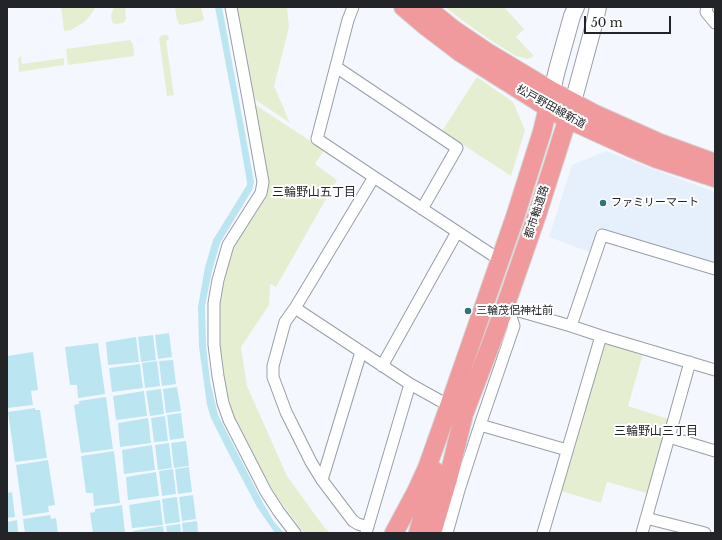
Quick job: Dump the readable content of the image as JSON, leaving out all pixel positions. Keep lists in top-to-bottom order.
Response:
{
  "streets": {
    "main road": ["松戸野田線新道", "都市軸道路"]
  },
  "crossings": [
    ["松戸野田線新道", "都市軸道路"]
  ],
  "districts": ["三輪野山五丁目", "三輪野山三丁目"],
  "places": ["ファミリーマート", "三輪茂侶神社前"],
  "scale_bar": "50 m"
}
